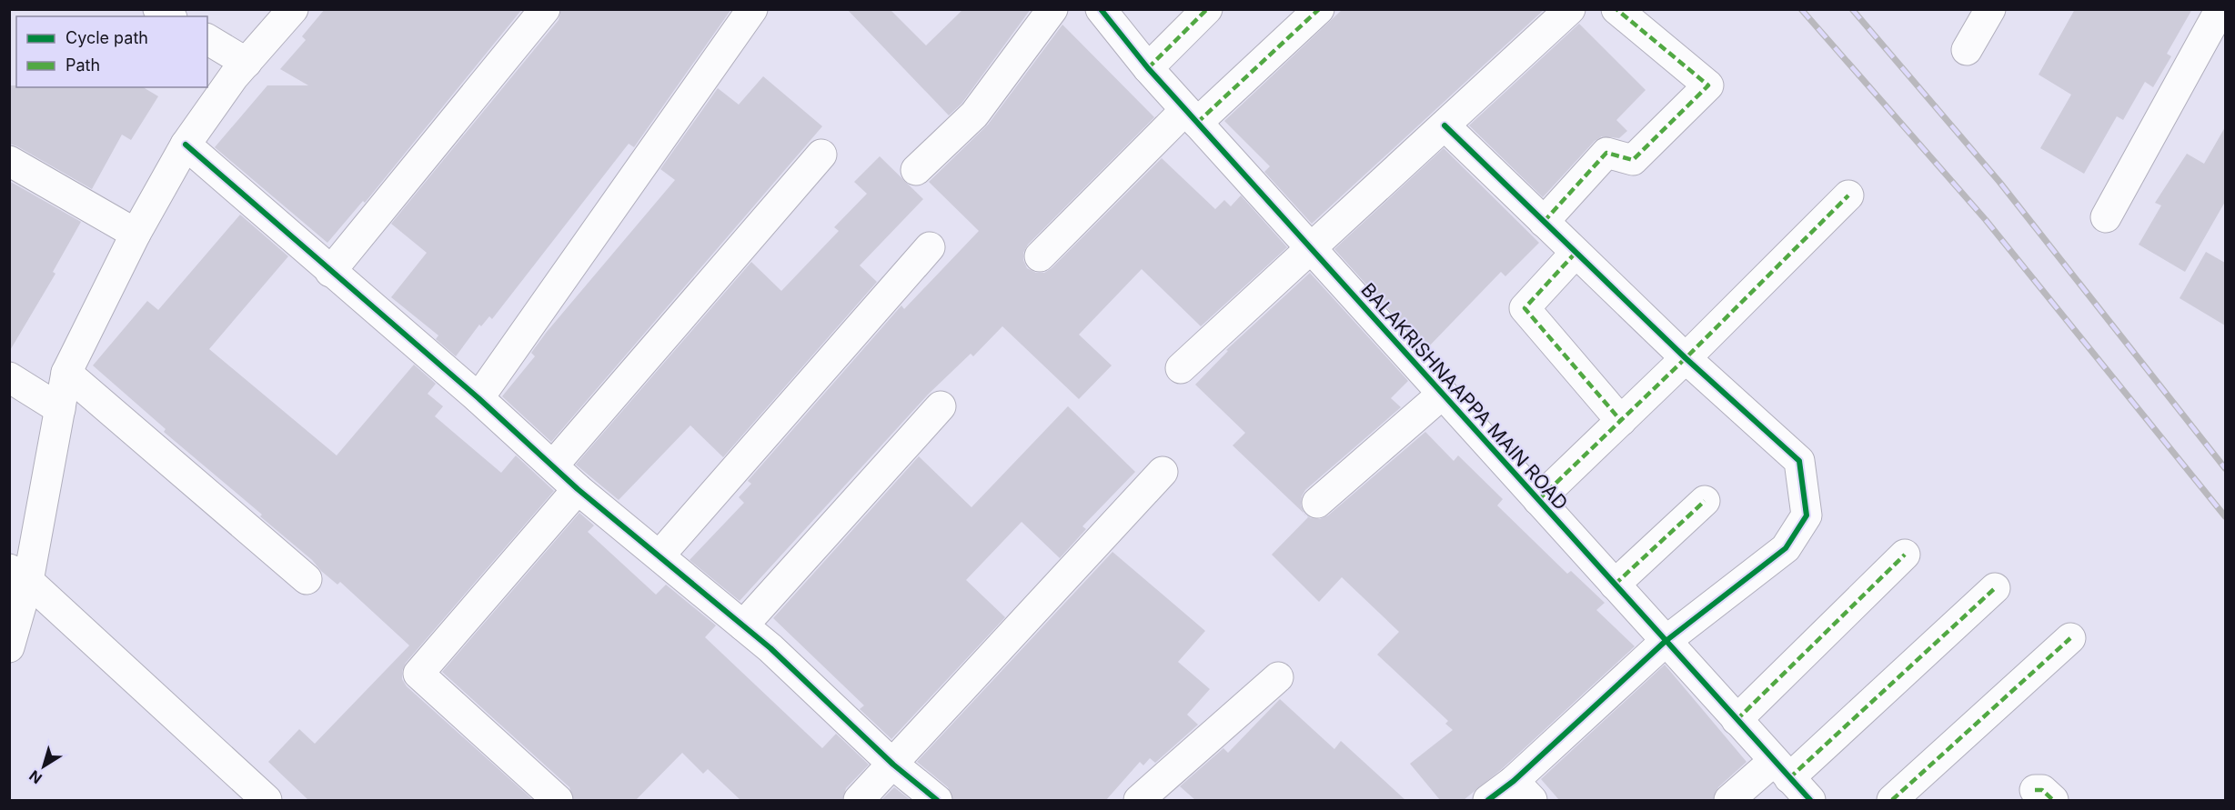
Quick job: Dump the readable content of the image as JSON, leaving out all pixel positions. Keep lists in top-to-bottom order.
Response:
{
  "streets": {
    "street": ["BALAKRISHNAAPPA MAIN ROAD"]
  },
  "legend": ["Cycle path", "Path"],
  "north": "bottom left"
}
